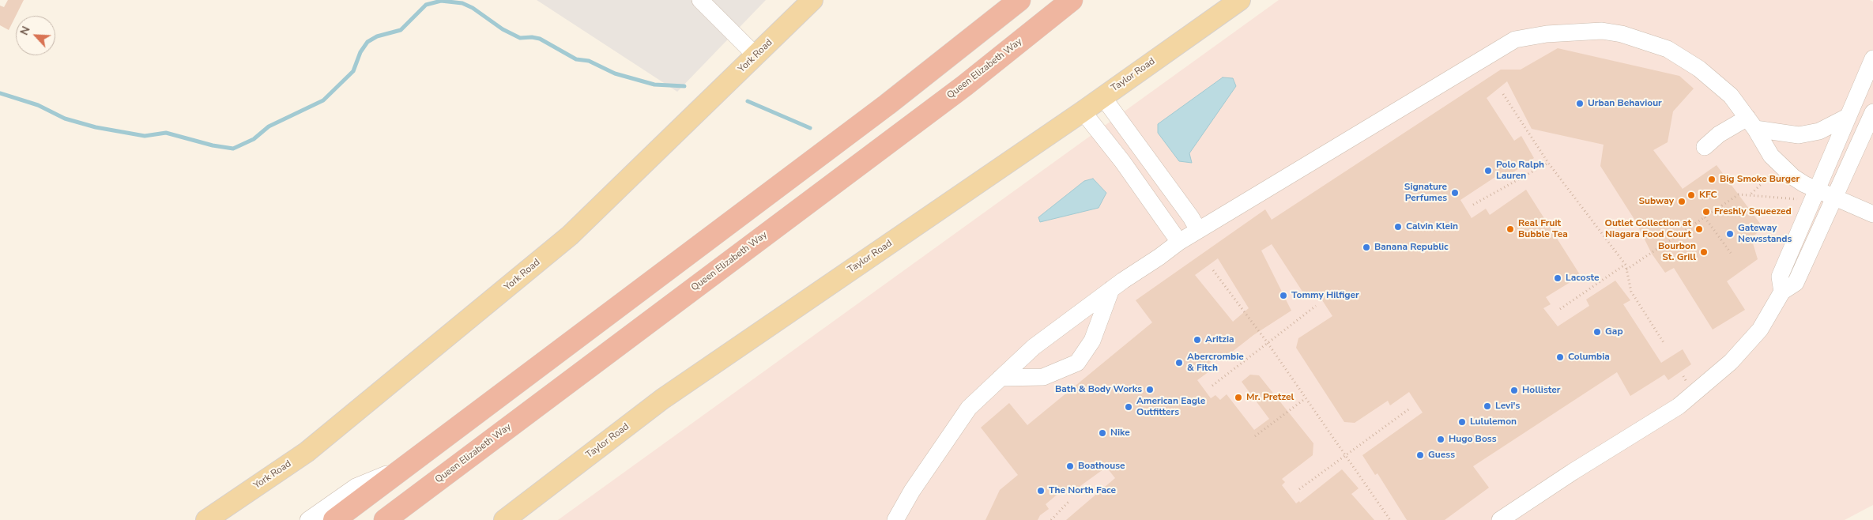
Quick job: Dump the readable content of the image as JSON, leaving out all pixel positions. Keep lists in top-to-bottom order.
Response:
{
  "streets": {
    "highway": ["Queen Elizabeth Way"],
    "main road": ["York Road", "Taylor Road"]
  },
  "places": [
    "Urban Behaviour",
    "Polo Ralph Lauren",
    "Big Smoke Burger",
    "Signature Perfumes",
    "KFC",
    "Subway",
    "Freshly Squeezed",
    "Calvin Klein",
    "Real Fruit Bubble Tea",
    "Outlet Collection at Niagara Food Court",
    "Gateway Newsstands",
    "Banana Republic",
    "Bourbon St. Grill",
    "Lacoste",
    "Tommy Hilfiger",
    "Gap",
    "Aritzia",
    "Columbia",
    "Abercrombie & Fitch",
    "Bath & Body Works",
    "Hollister",
    "Mr. Pretzel",
    "Levi's",
    "American Eagle Outfitters",
    "Lululemon",
    "Nike",
    "Hugo Boss",
    "Guess",
    "Boathouse",
    "The North Face"
  ],
  "north": "top left"
}
